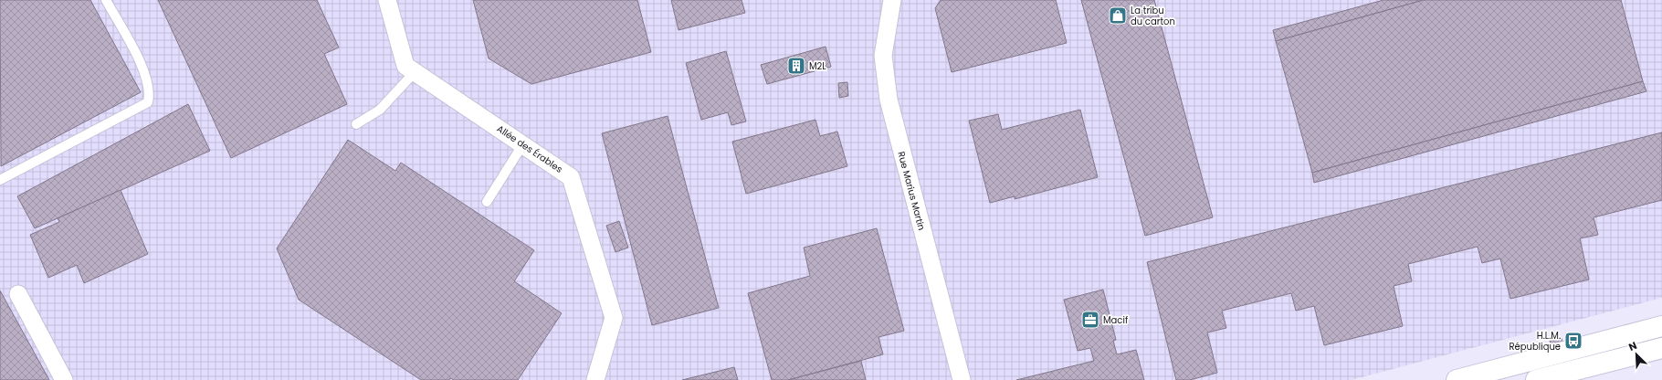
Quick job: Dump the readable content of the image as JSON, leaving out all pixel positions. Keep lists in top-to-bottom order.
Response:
{
  "streets": {
    "street": ["Allée des Érables", "Rue Marius Martin"]
  },
  "places": {
    "shop": ["La tribu du carton"],
    "building": ["M2L"],
    "office": ["Macif"],
    "bus stop": ["H.L.M. République"]
  },
  "north": "top left"
}
